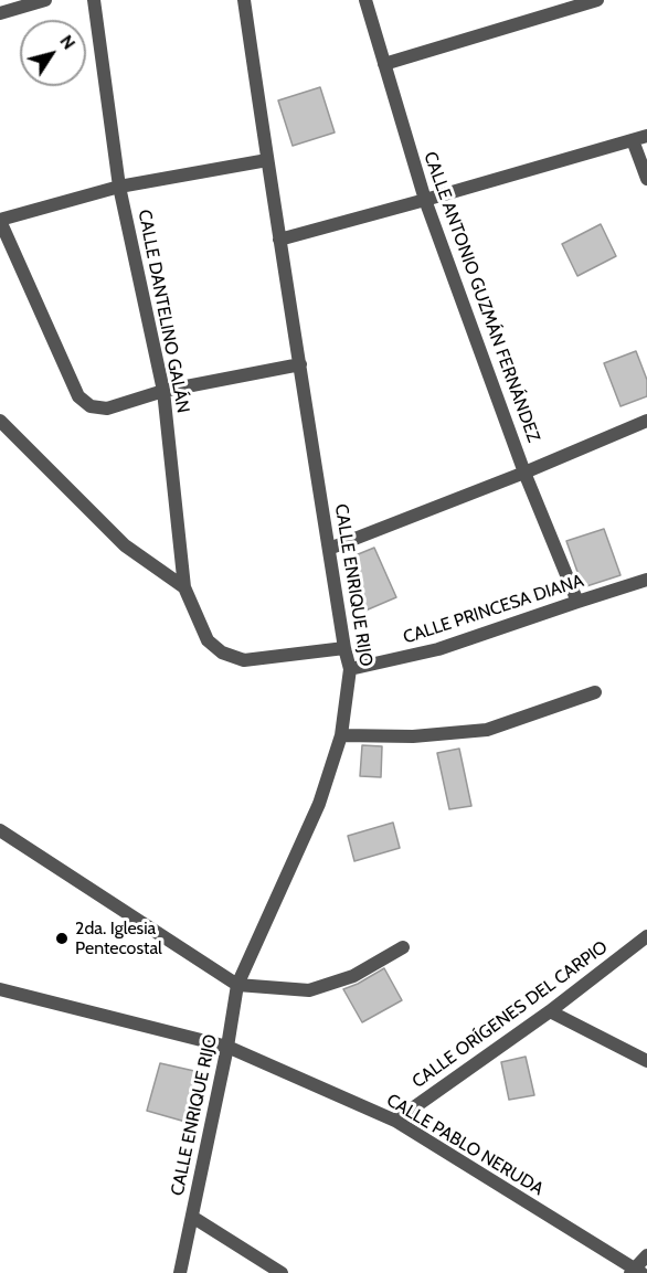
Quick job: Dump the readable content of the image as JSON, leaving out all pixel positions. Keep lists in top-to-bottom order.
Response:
{
  "streets": {
    "street": [
      "CALLE ANTONIO GUZMÁN FERNÁNDEZ",
      "CALLE DANTELINO GALÁN",
      "CALLE ENRIQUE RIJO",
      "CALLE PRINCESA DIANA",
      "CALLE ORÍGENES DEL CARPIO",
      "CALLE PABLO NERUDA"
    ]
  },
  "crossings": [
    ["CALLE ANTONIO GUZMÁN FERNÁNDEZ", "CALLE PRINCESA DIANA"],
    ["CALLE DANTELINO GALÁN", "CALLE ENRIQUE RIJO"],
    ["CALLE ENRIQUE RIJO", "CALLE PRINCESA DIANA"],
    ["CALLE ENRIQUE RIJO", "CALLE PABLO NERUDA"],
    ["CALLE ORÍGENES DEL CARPIO", "CALLE PABLO NERUDA"]
  ],
  "places": ["2da. Iglesia Pentecostal"],
  "north": "top right"
}
